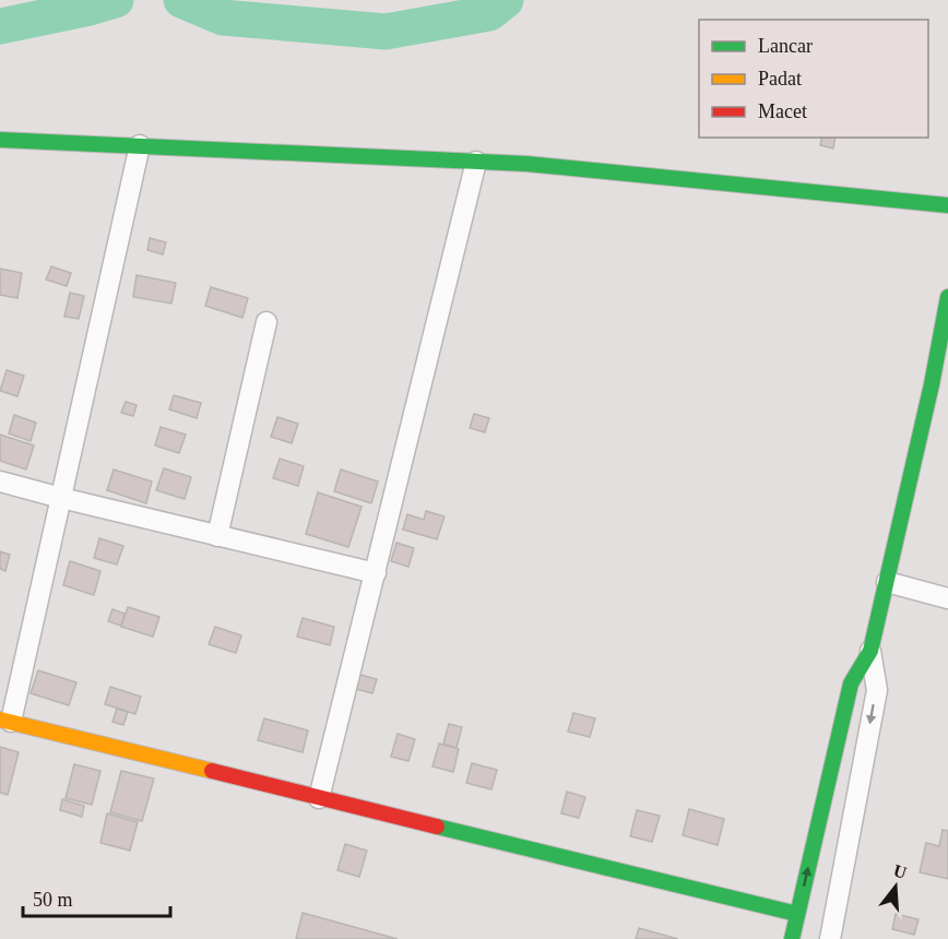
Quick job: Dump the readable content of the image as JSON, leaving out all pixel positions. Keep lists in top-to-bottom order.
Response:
{
  "legend": ["Lancar", "Padat", "Macet"],
  "scale_bar": "50 m",
  "north": "top"
}
